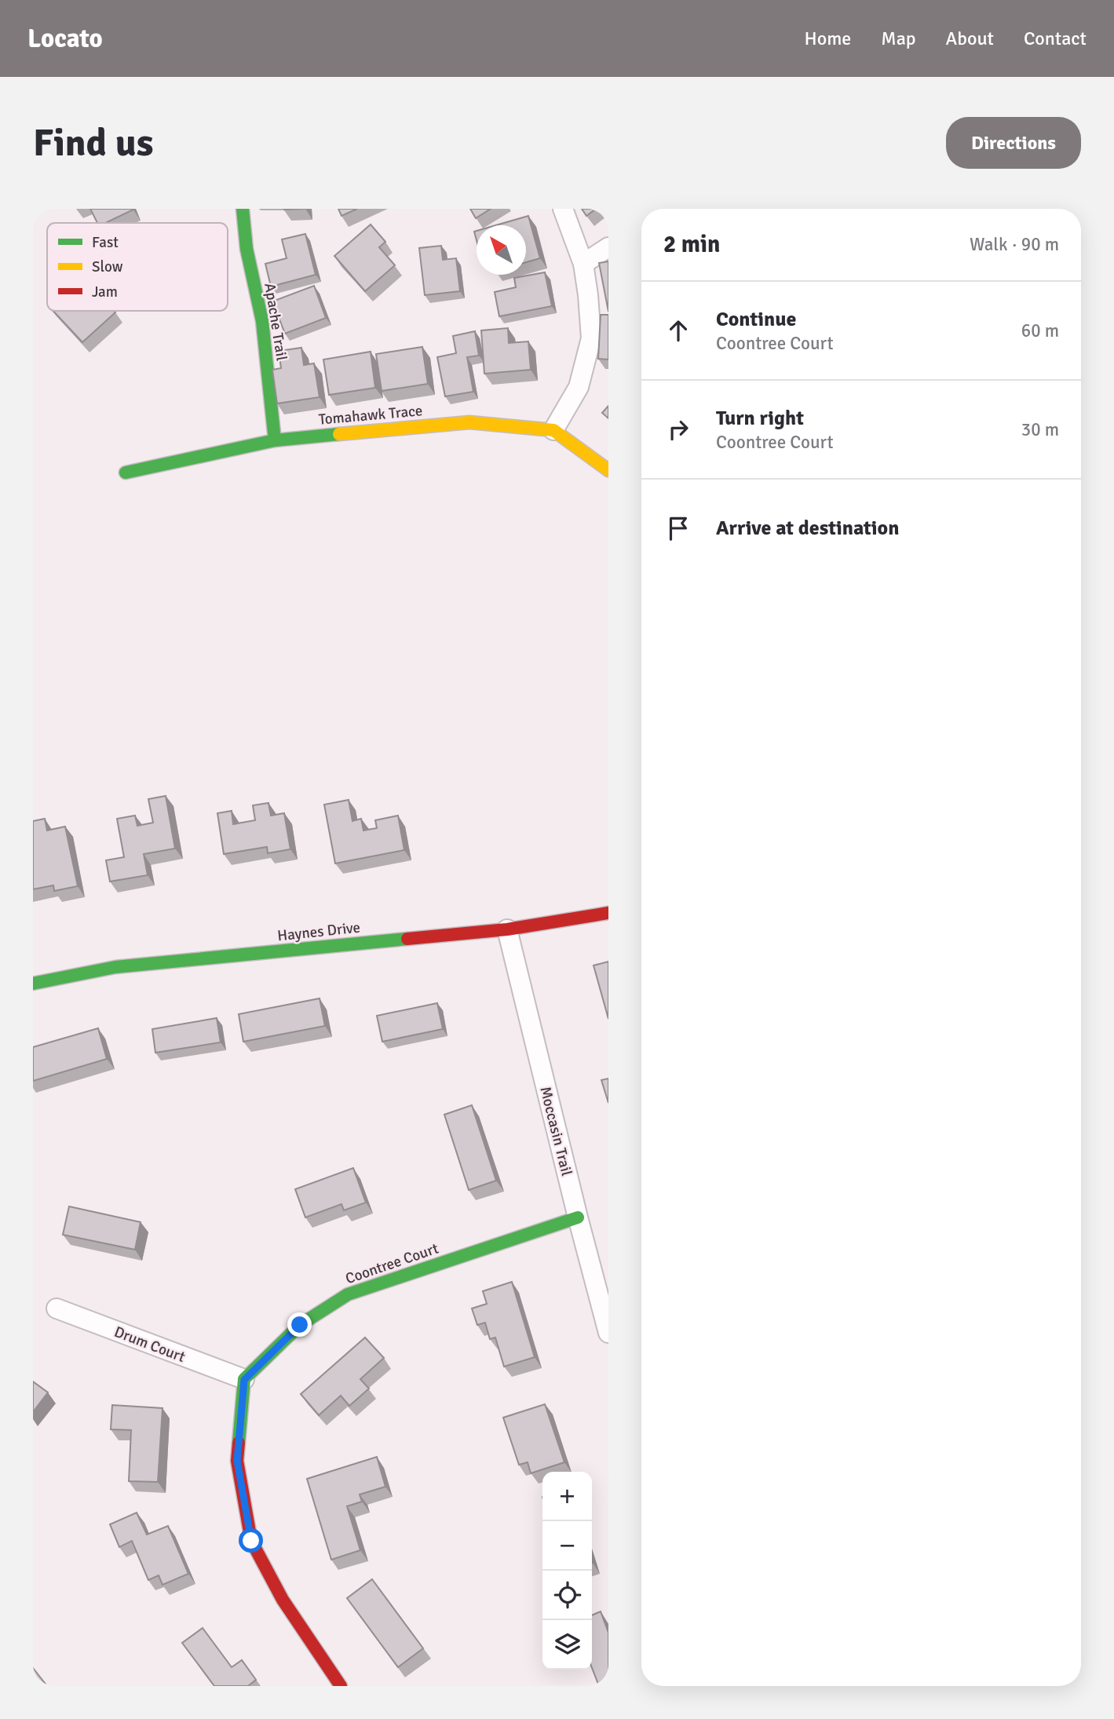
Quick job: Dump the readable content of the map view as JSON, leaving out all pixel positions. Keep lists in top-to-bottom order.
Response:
{
  "streets": {
    "street": [
      "Apache Trail",
      "Tomahawk Trace",
      "Haynes Drive",
      "Moccasin Trail",
      "Coontree Court",
      "Drum Court"
    ]
  },
  "crossings": [
    ["Apache Trail", "Tomahawk Trace"],
    ["Haynes Drive", "Moccasin Trail"],
    ["Moccasin Trail", "Coontree Court"],
    ["Coontree Court", "Drum Court"]
  ],
  "legend": ["Fast", "Slow", "Jam"],
  "north": "top left",
  "page": {
    "header": "Locato",
    "nav": [
      "Home",
      "Map",
      "About",
      "Contact"
    ],
    "buttons": "Directions",
    "title": "Find us",
    "heading": ["2 min", "Walk · 90 m"],
    "list": [
      ["Continue", "Coontree Court", "60 m"],
      ["Turn right", "Coontree Court", "30 m"],
      "Arrive at destination"
    ],
    "map_buttons": ["+", "−"]
  }
}
